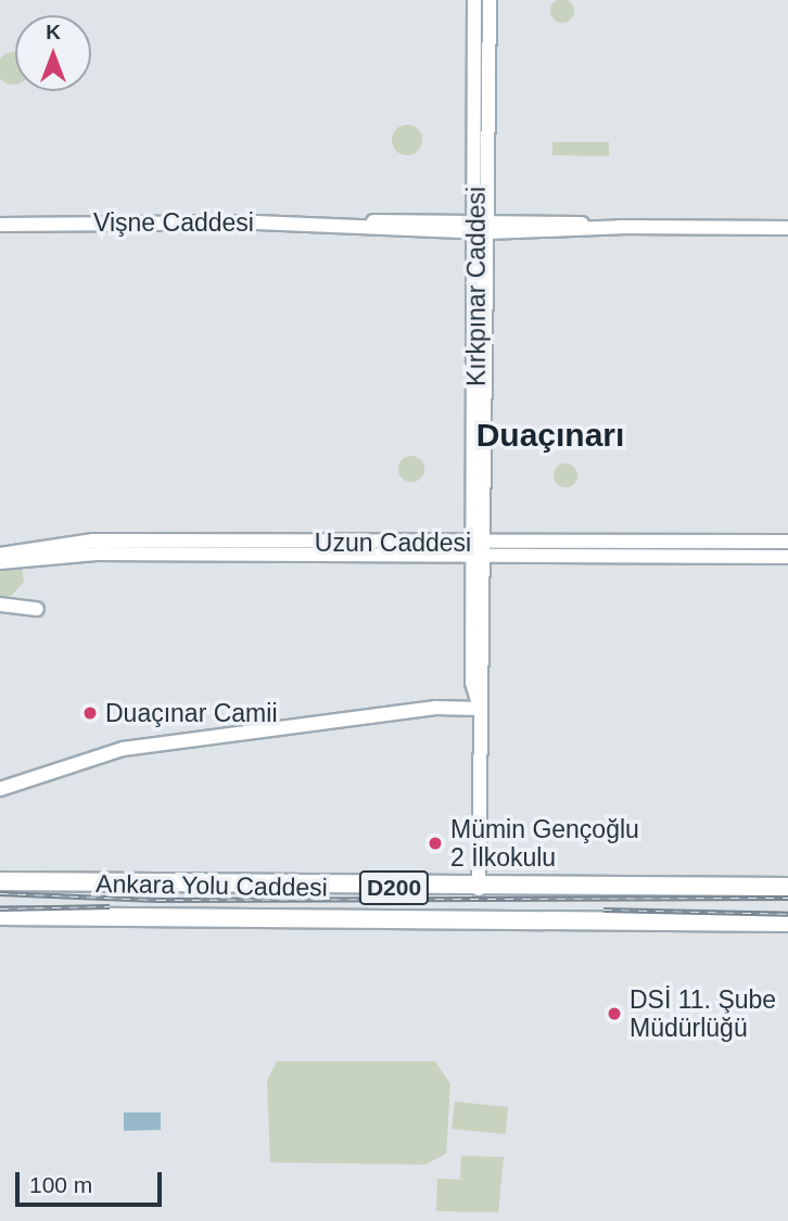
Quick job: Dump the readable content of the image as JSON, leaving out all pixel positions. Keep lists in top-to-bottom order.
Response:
{
  "streets": {
    "highway": ["Ankara Yolu Caddesi", "D200"],
    "main road": ["Vişne Caddesi", "Kırkpınar Caddesi", "Uzun Caddesi"]
  },
  "crossings": [
    ["Vişne Caddesi", "Kırkpınar Caddesi"],
    ["Kırkpınar Caddesi", "Uzun Caddesi"],
    ["Kırkpınar Caddesi", "Ankara Yolu Caddesi"]
  ],
  "districts": ["Duaçınarı"],
  "places": ["Duaçınar Camii", "Mümin Gençoğlu 2 İlkokulu", "DSİ 11. Şube Müdürlüğü"],
  "scale_bar": "100 m",
  "north": "top"
}
